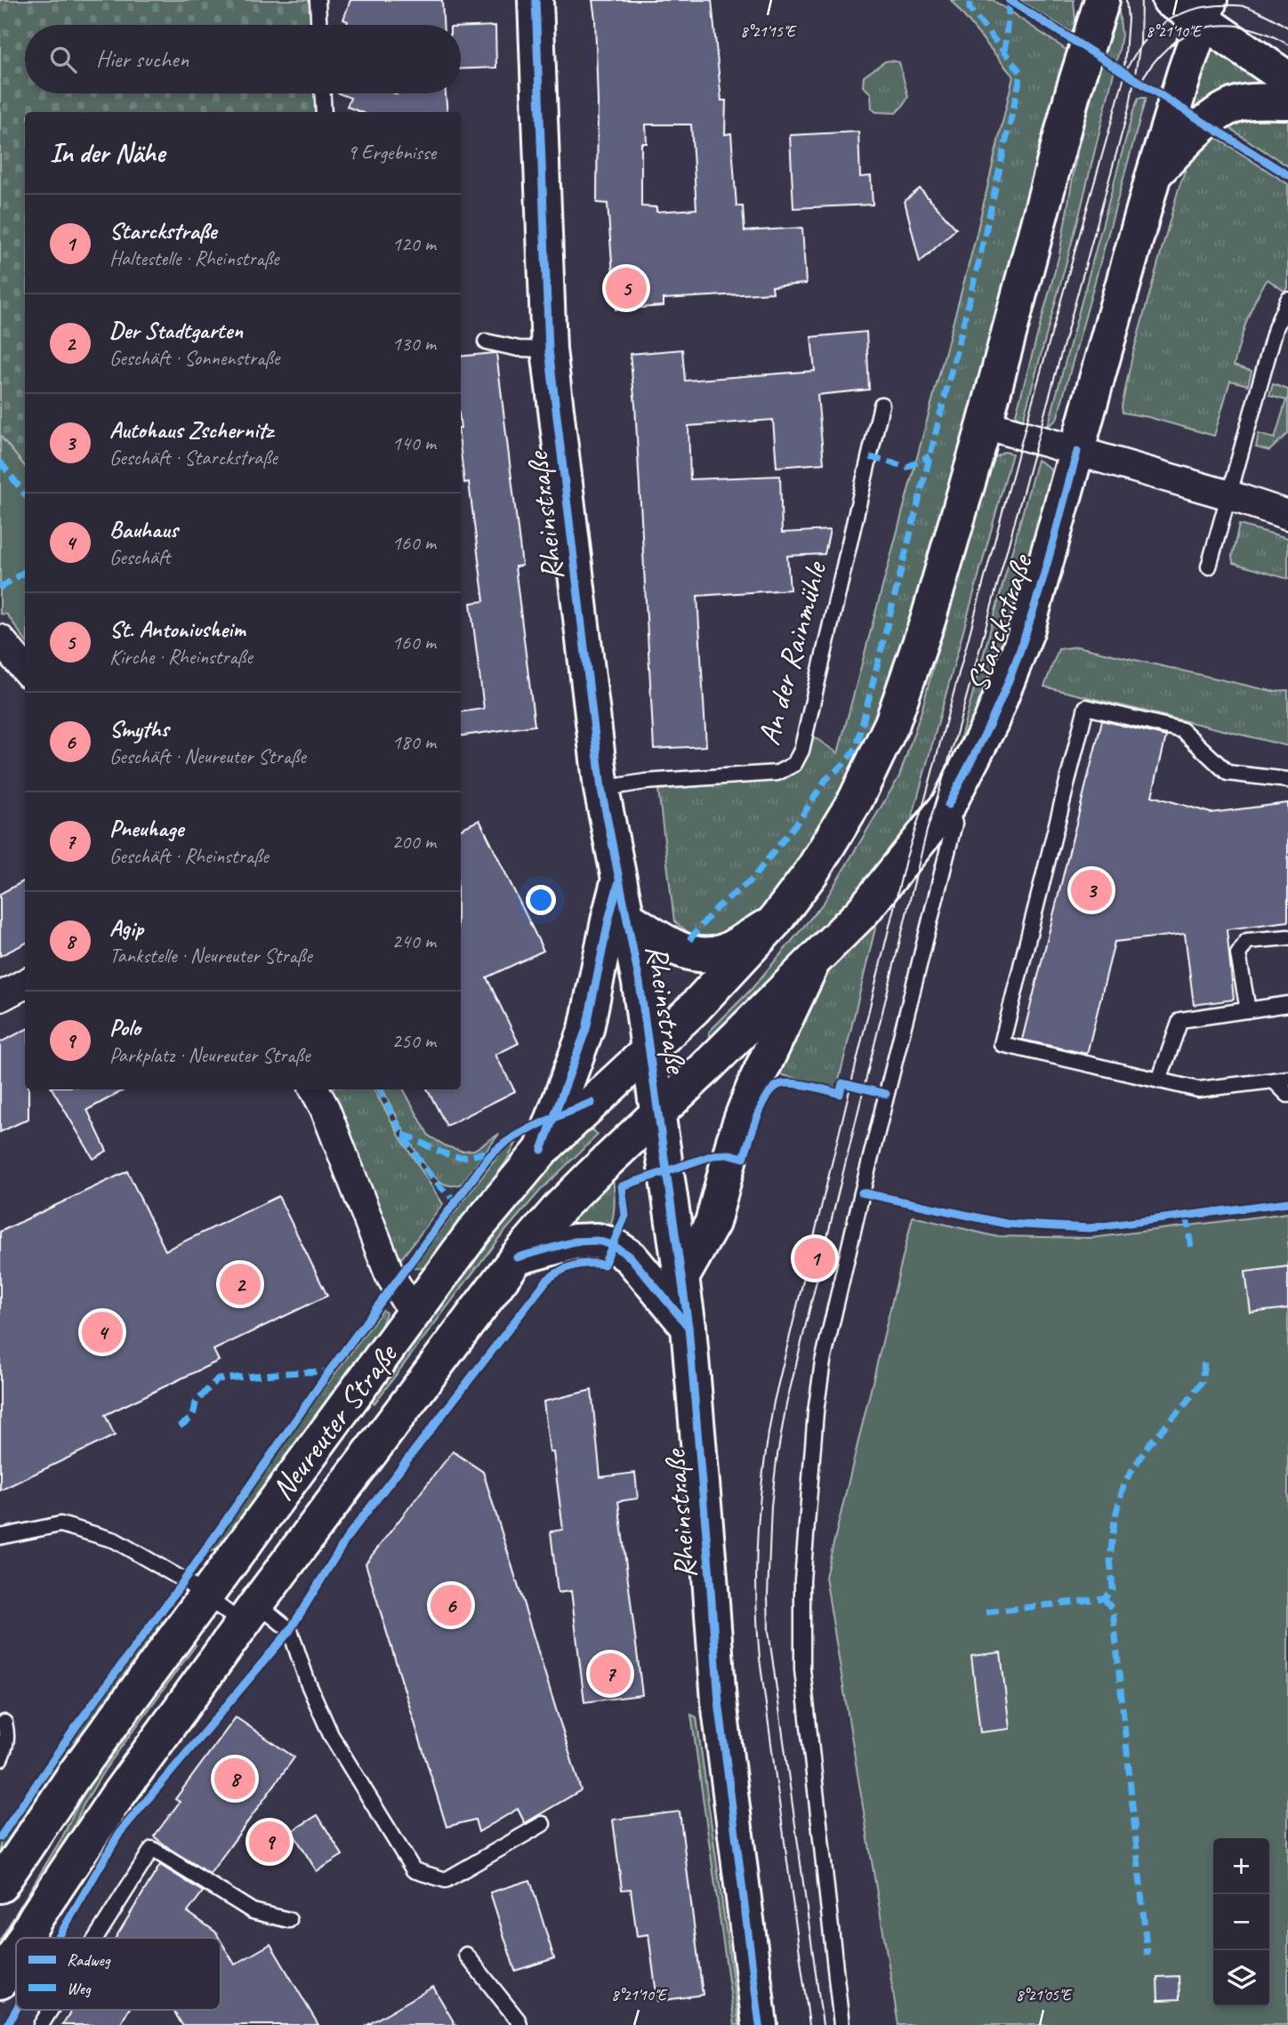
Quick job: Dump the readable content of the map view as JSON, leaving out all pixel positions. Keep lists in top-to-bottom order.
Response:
{
  "streets": {
    "main road": ["Rheinstraße", "Starckstraße", "Neureuter Straße"],
    "lane": ["An der Rainmühle"]
  },
  "crossings": [
    ["Rheinstraße", "Starckstraße"],
    ["Rheinstraße", "An der Rainmühle"],
    ["Rheinstraße", "Neureuter Straße"],
    ["Starckstraße", "Neureuter Straße"]
  ],
  "legend": ["Radweg", "Weg"],
  "page": {
    "search": "Hier suchen",
    "heading": ["In der Nähe", "9 Ergebnisse"],
    "list": [
      {
        "mark": "1",
        "name": "Starckstraße",
        "note": "Haltestelle · Rheinstraße",
        "value": "120 m"
      },
      {
        "mark": "2",
        "name": "Der Stadtgarten",
        "note": "Geschäft · Sonnenstraße",
        "value": "130 m"
      },
      {
        "mark": "3",
        "name": "Autohaus Zschernitz",
        "note": "Geschäft · Starckstraße",
        "value": "140 m"
      },
      {
        "mark": "4",
        "name": "Bauhaus",
        "note": "Geschäft",
        "value": "160 m"
      },
      {
        "mark": "5",
        "name": "St. Antoniusheim",
        "note": "Kirche · Rheinstraße",
        "value": "160 m"
      },
      {
        "mark": "6",
        "name": "Smyths",
        "note": "Geschäft · Neureuter Straße",
        "value": "180 m"
      },
      {
        "mark": "7",
        "name": "Pneuhage",
        "note": "Geschäft · Rheinstraße",
        "value": "200 m"
      },
      {
        "mark": "8",
        "name": "Agip",
        "note": "Tankstelle · Neureuter Straße",
        "value": "240 m"
      },
      {
        "mark": "9",
        "name": "Polo",
        "note": "Parkplatz · Neureuter Straße",
        "value": "250 m"
      }
    ],
    "pins": [
      "5",
      "3",
      "1",
      "2",
      "4",
      "6",
      "7",
      "8",
      "9"
    ],
    "map_buttons": ["+", "−"]
  },
  "coordinates": ["8°21'15\"E", "8°21'10\"E", "8°21'05\"E"]
}
